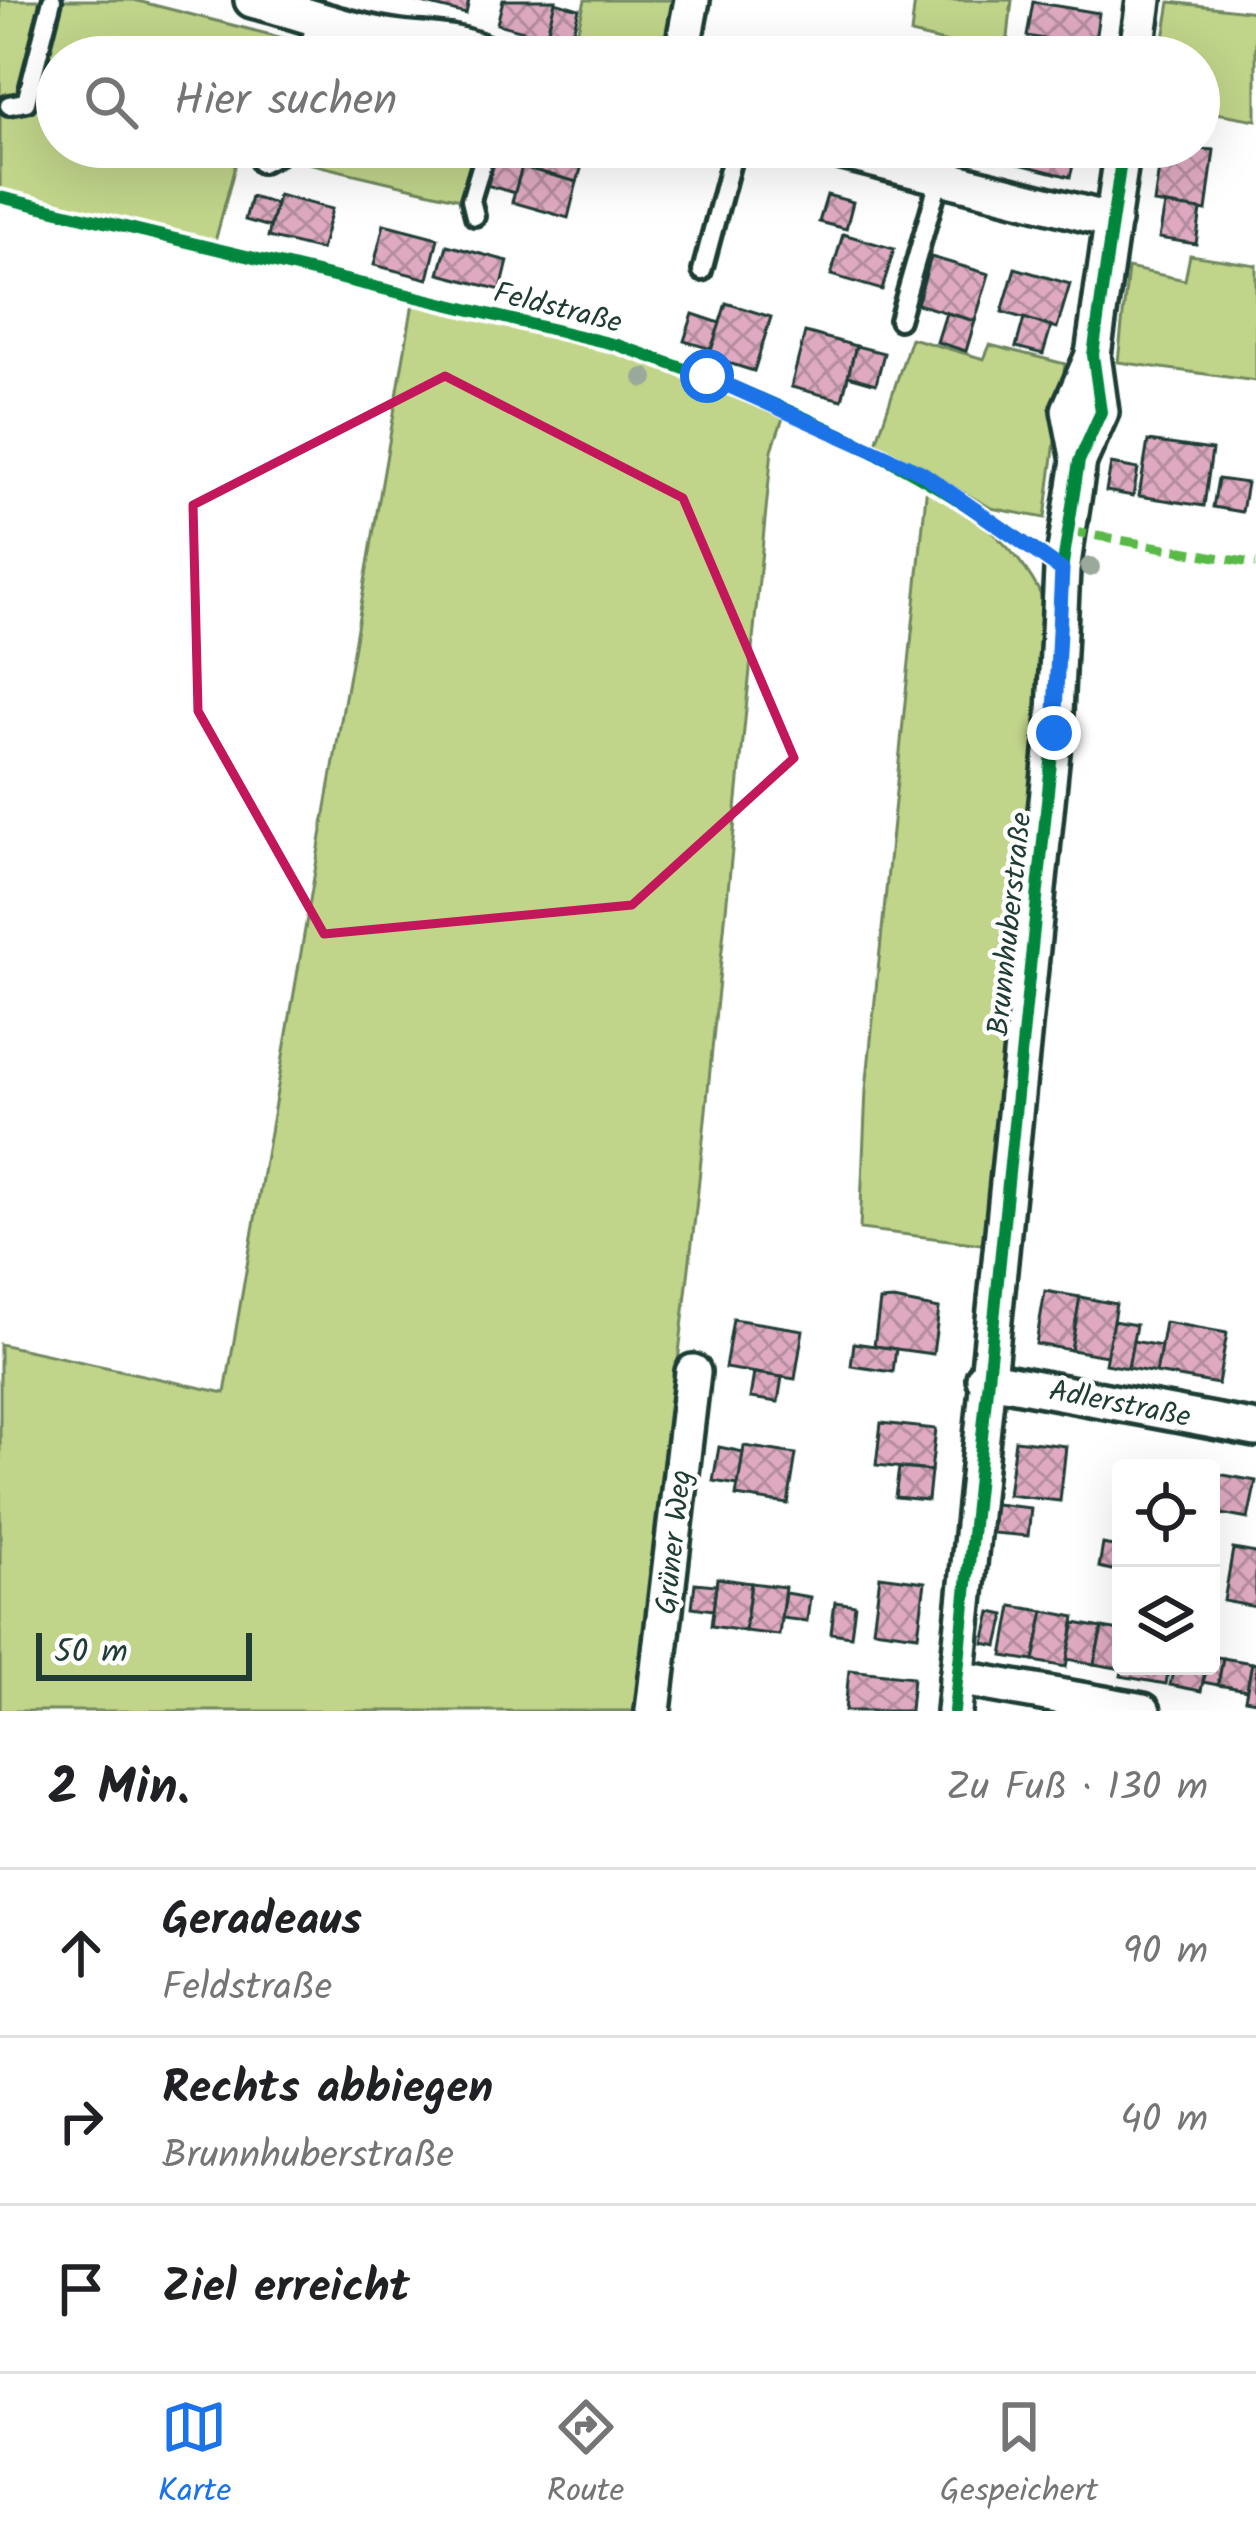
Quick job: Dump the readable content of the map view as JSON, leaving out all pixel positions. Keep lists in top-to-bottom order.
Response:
{
  "streets": {
    "street": ["Brunnhuberstraße", "Adlerstraße", "Grüner Weg"],
    "cycle path": ["Feldstraße"]
  },
  "crossings": [
    ["Brunnhuberstraße", "Adlerstraße"]
  ],
  "scale_bar": "50 m",
  "page": {
    "search": "Hier suchen",
    "scale": "50 m",
    "heading": ["2 Min.", "Zu Fuß · 130 m"],
    "list": [
      ["Geradeaus", "Feldstraße", "90 m"],
      ["Rechts abbiegen", "Brunnhuberstraße", "40 m"],
      "Ziel erreicht"
    ],
    "nav": ["Karte", "Route", "Gespeichert"]
  }
}
